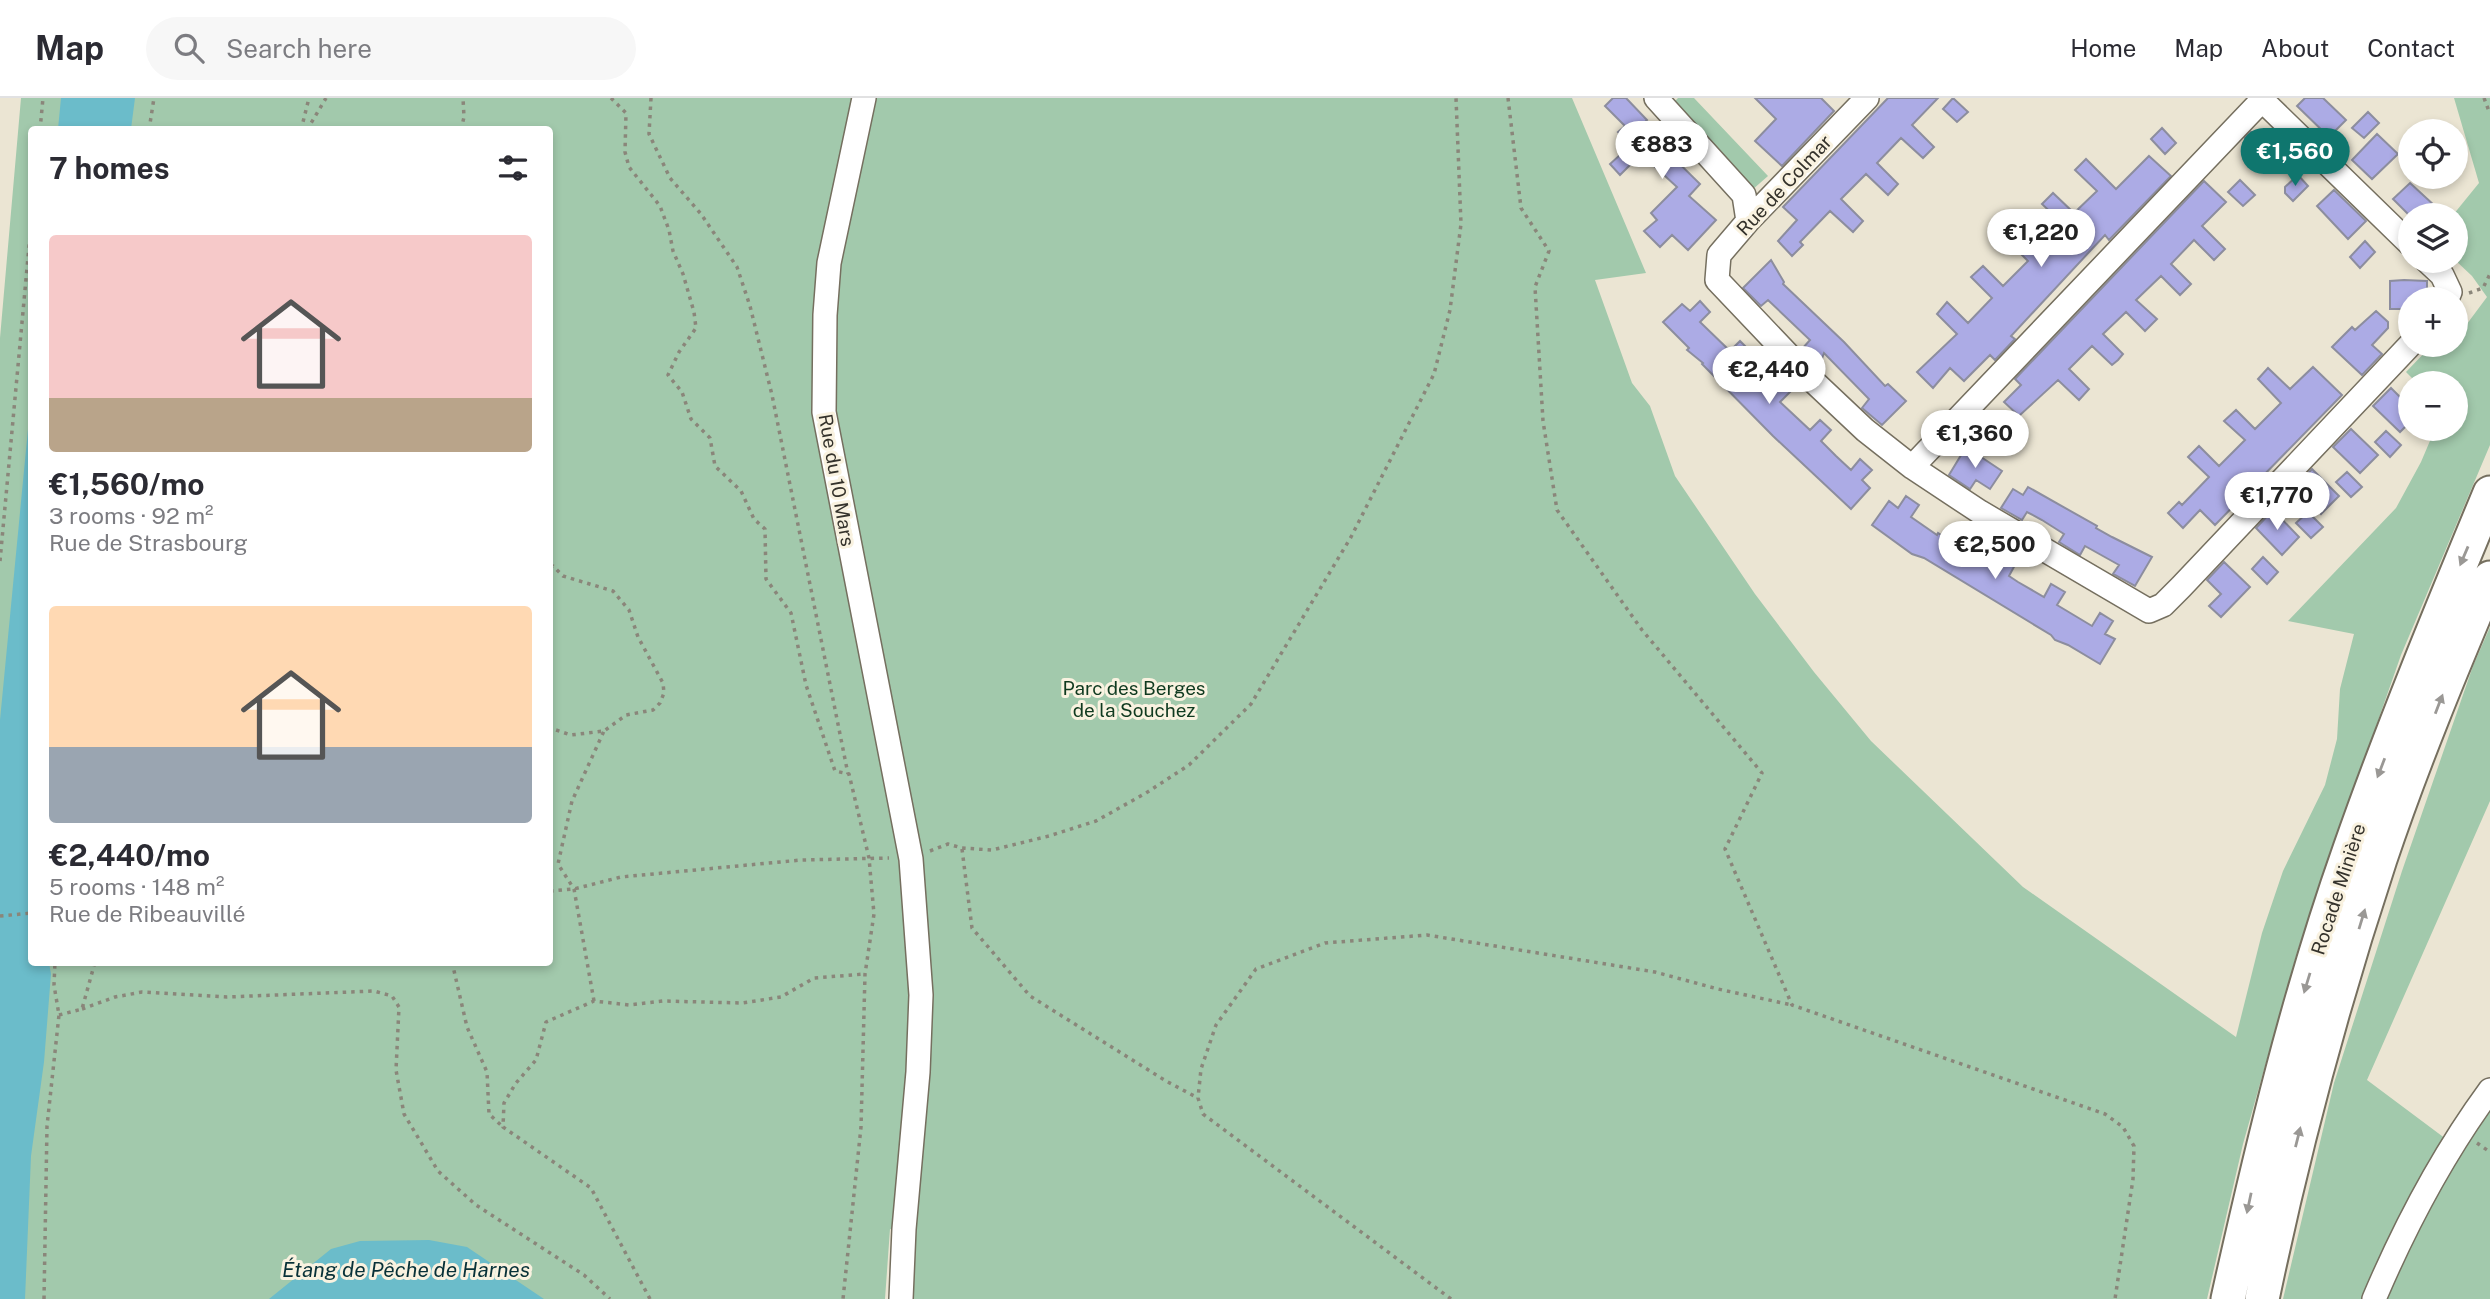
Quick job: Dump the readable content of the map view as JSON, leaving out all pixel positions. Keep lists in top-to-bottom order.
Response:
{
  "streets": {
    "highway": ["Rocade Minière"],
    "street": ["Rue de Colmar", "Rue du 10 Mars"]
  },
  "water": ["Étang de Pêche de Harnes"],
  "parks": ["Parc des Berges de la Souchez"],
  "page": {
    "header": "Map",
    "search": "Search here",
    "nav": [
      "Home",
      "Map",
      "About",
      "Contact"
    ],
    "map_buttons": ["+", "−"],
    "price": [
      "€883",
      "€1,560",
      "€1,220",
      "€2,440",
      "€1,360",
      "€1,770",
      "€2,500"
    ],
    "heading": "7 homes",
    "list": [
      {
        "name": "€1,560/mo",
        "note": "3 rooms · 92 m² · Rue de Strasbourg"
      },
      {
        "name": "€2,440/mo",
        "note": "5 rooms · 148 m² · Rue de Ribeauvillé"
      }
    ]
  }
}
